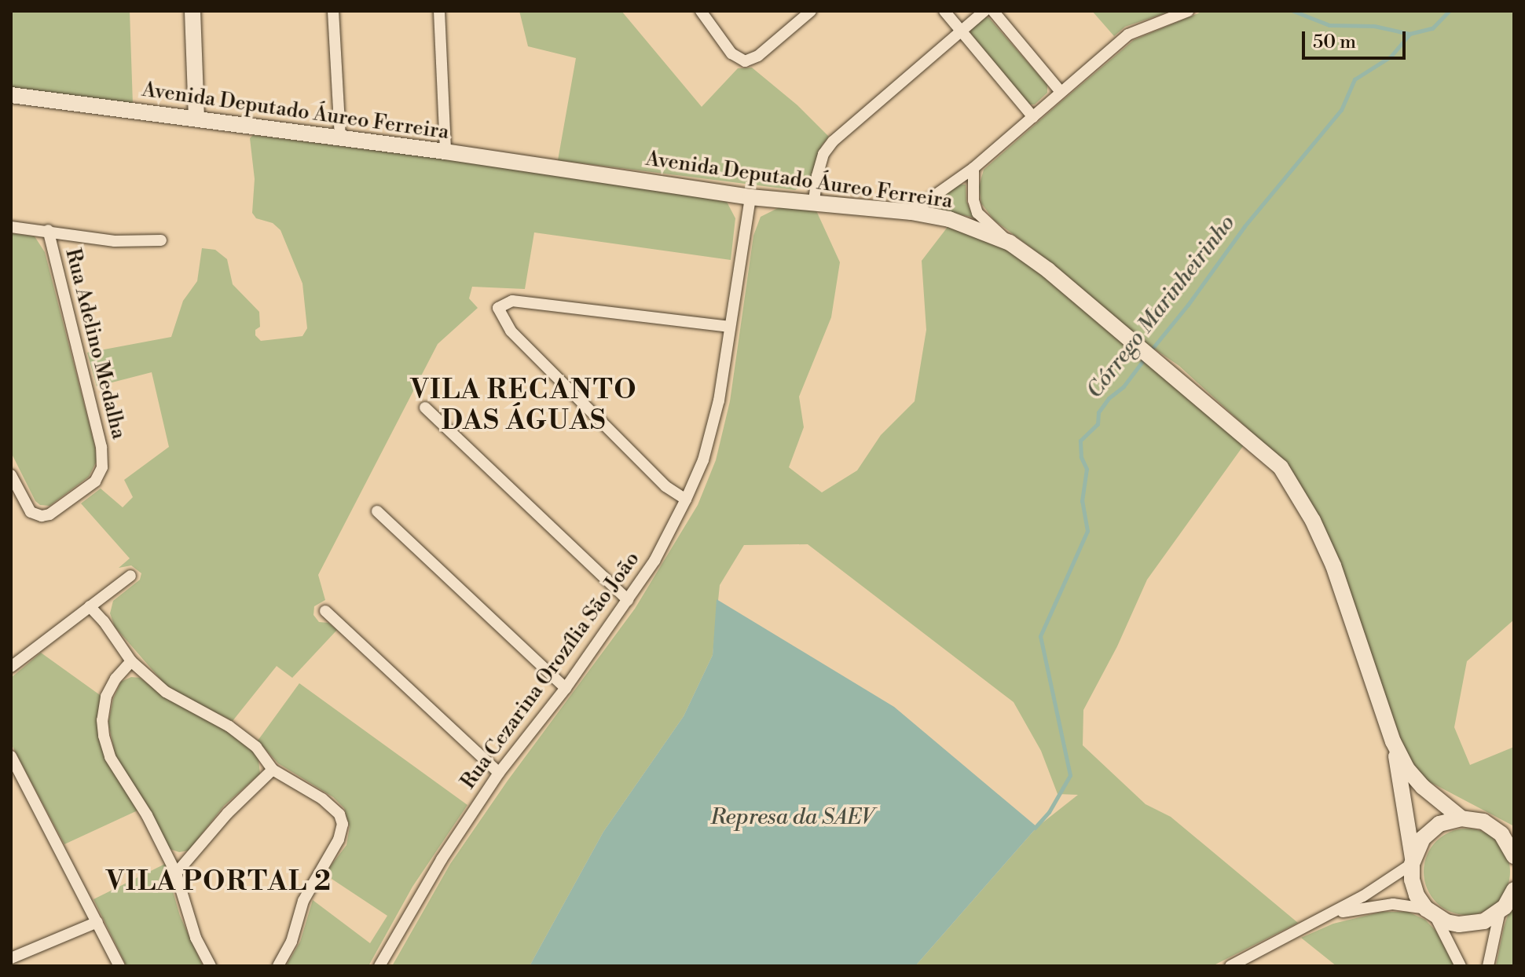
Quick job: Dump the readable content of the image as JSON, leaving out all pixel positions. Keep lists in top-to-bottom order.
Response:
{
  "streets": {
    "main road": ["Avenida Deputado Áureo Ferreira"],
    "street": ["Rua Adelino Medalha", "Rua Cezarina Orozília São João"]
  },
  "crossings": [
    ["Avenida Deputado Áureo Ferreira", "Rua Cezarina Orozília São João"]
  ],
  "districts": ["VILA RECANTO DAS ÁGUAS", "VILA PORTAL 2"],
  "water": ["Córrego Marinheirinho", "Represa da SAEV"],
  "scale_bar": "50 m"
}
